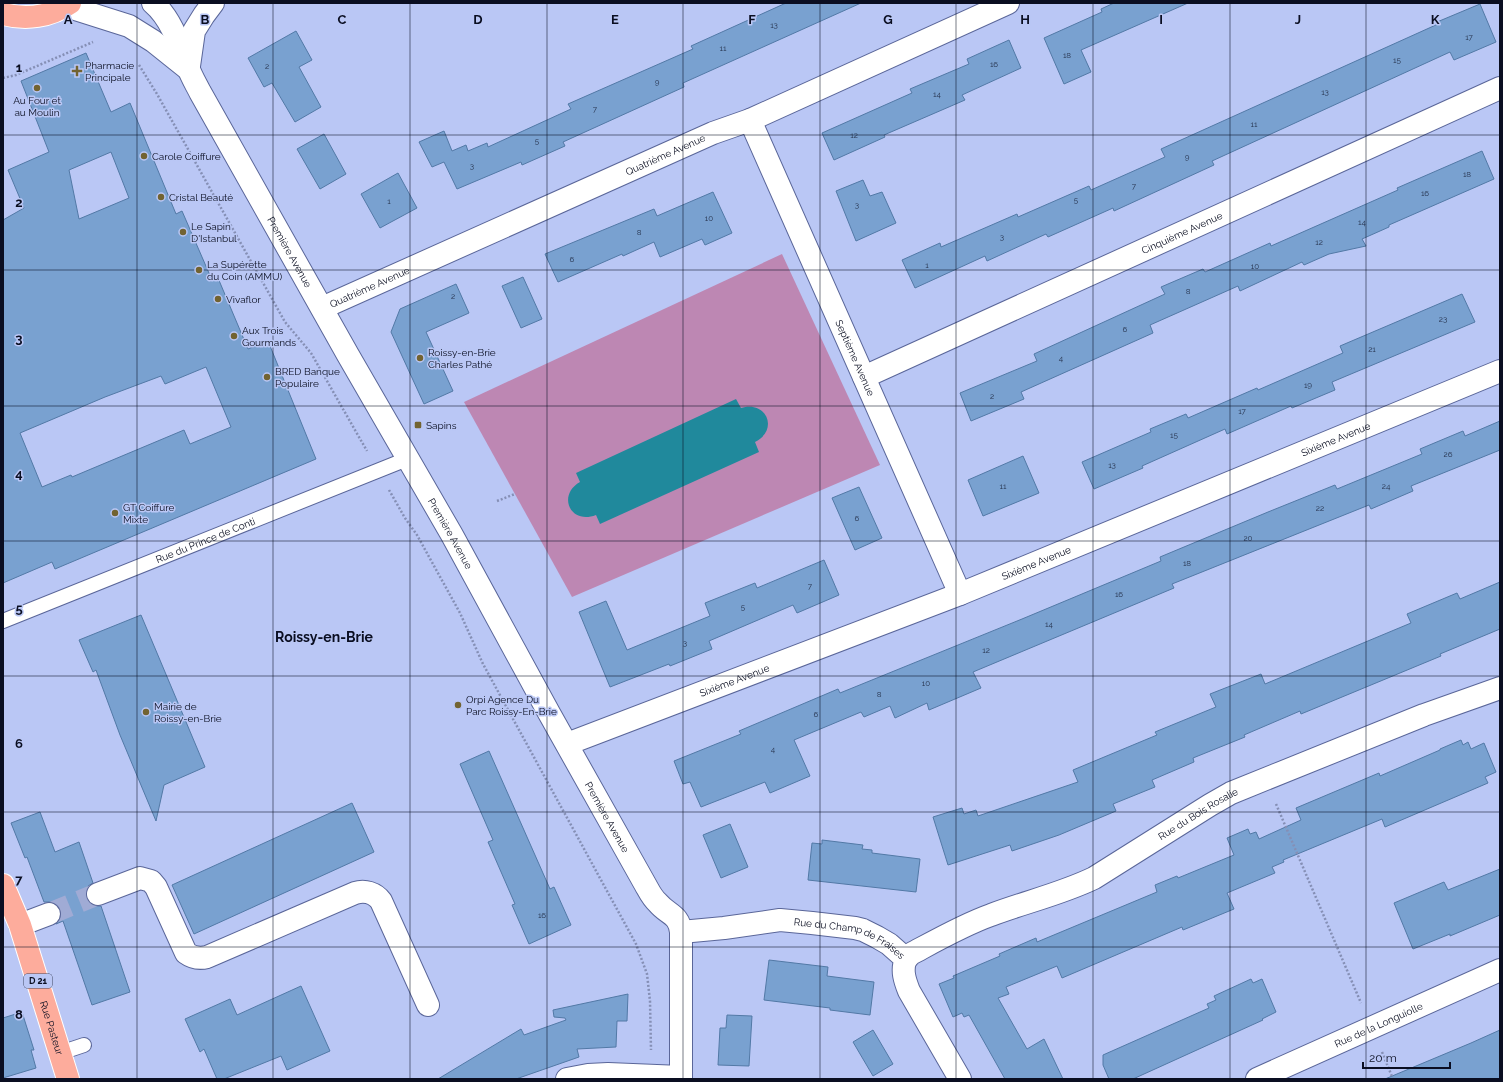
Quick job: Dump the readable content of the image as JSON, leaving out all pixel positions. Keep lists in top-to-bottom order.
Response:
{
  "streets": {
    "main road": ["D 21", "Rue Pasteur"],
    "street": [
      "Quatrième Avenue",
      "Cinquième Avenue",
      "Première Avenue",
      "Septième Avenue",
      "Sixième Avenue",
      "Rue du Bois Rosalie",
      "Rue du Champ de Fraises",
      "Rue de la Longuiolle"
    ],
    "lane": ["Rue du Prince de Conti"]
  },
  "crossings": [
    ["Quatrième Avenue", "Première Avenue"],
    ["Quatrième Avenue", "Septième Avenue"],
    ["Cinquième Avenue", "Septième Avenue"],
    ["Première Avenue", "Sixième Avenue"],
    ["Première Avenue", "Rue du Prince de Conti"],
    ["Première Avenue", "Rue du Champ de Fraises"],
    ["Septième Avenue", "Sixième Avenue"],
    ["Rue du Bois Rosalie", "Rue du Champ de Fraises"]
  ],
  "districts": ["Roissy-en-Brie"],
  "places": {
    "health": ["Pharmacie Principale"],
    "other": [
      "Au Four et au Moulin",
      "Carole Coiffure",
      "Cristal Beauté",
      "Le Sapin D'Istanbul",
      "La Supérette du Coin (AMMU)",
      "Vivaflor",
      "Aux Trois Gourmands",
      "Roissy-en-Brie Charles Pathé",
      "BRED Banque Populaire",
      "GT Coiffure Mixte",
      "Orpi Agence Du Parc Roissy-En-Brie",
      "Mairie de Roissy-en-Brie"
    ],
    "transit": ["Sapins"]
  },
  "house_numbers": [
    "13",
    "17",
    "11",
    "18",
    "15",
    "16",
    "2",
    "9",
    "13",
    "14",
    "7",
    "11",
    "12",
    "5",
    "9",
    "3",
    "18",
    "7",
    "16",
    "5",
    "1",
    "3",
    "10",
    "14",
    "8",
    "3",
    "12",
    "6",
    "1",
    "10",
    "8",
    "2",
    "23",
    "6",
    "21",
    "4",
    "19",
    "2",
    "17",
    "15",
    "26",
    "13",
    "11",
    "24",
    "22",
    "6",
    "20",
    "18",
    "7",
    "16",
    "5",
    "14",
    "3",
    "12",
    "10",
    "8",
    "6",
    "4",
    "16"
  ],
  "scale_bar": "20 m",
  "grid": {
    "columns": [
      "A",
      "B",
      "C",
      "D",
      "E",
      "F",
      "G",
      "H",
      "I",
      "J",
      "K"
    ],
    "rows": [
      "1",
      "2",
      "3",
      "4",
      "5",
      "6",
      "7",
      "8"
    ]
  }
}
